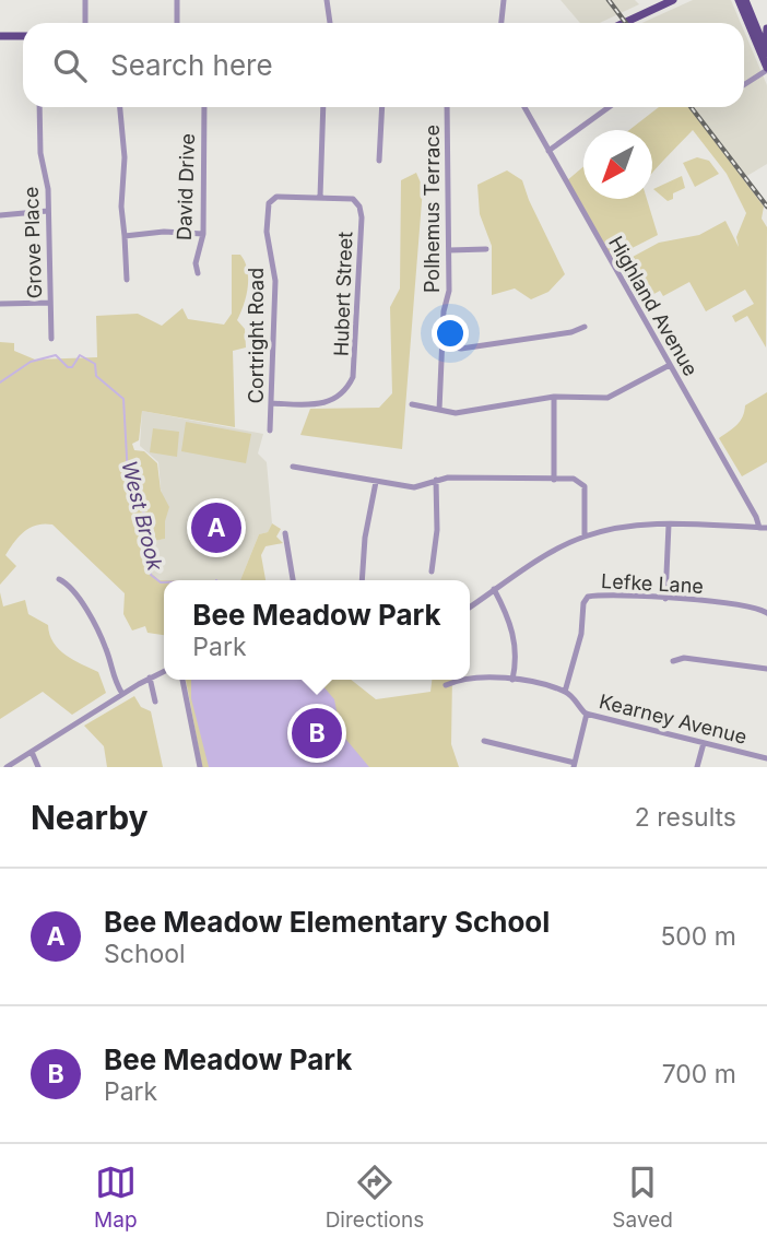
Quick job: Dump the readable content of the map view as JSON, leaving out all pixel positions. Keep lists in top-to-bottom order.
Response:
{
  "streets": {
    "street": [
      "David Drive",
      "Polhemus Terrace",
      "Grove Place",
      "Hubert Street",
      "Highland Avenue",
      "Cortright Road",
      "Lefke Lane",
      "Kearney Avenue"
    ]
  },
  "crossings": [
    ["Hubert Street", "Cortright Road"],
    ["Lefke Lane", "Kearney Avenue"]
  ],
  "water": ["West Brook"],
  "north": "bottom left",
  "page": {
    "search": "Search here",
    "pins": ["A", "B"],
    "popup": ["Bee Meadow Park", "Park"],
    "heading": ["Nearby", "2 results"],
    "list": [
      {
        "mark": "A",
        "name": "Bee Meadow Elementary School",
        "note": "School",
        "value": "500 m"
      },
      {
        "mark": "B",
        "name": "Bee Meadow Park",
        "note": "Park",
        "value": "700 m"
      }
    ],
    "nav": ["Map", "Directions", "Saved"]
  }
}
